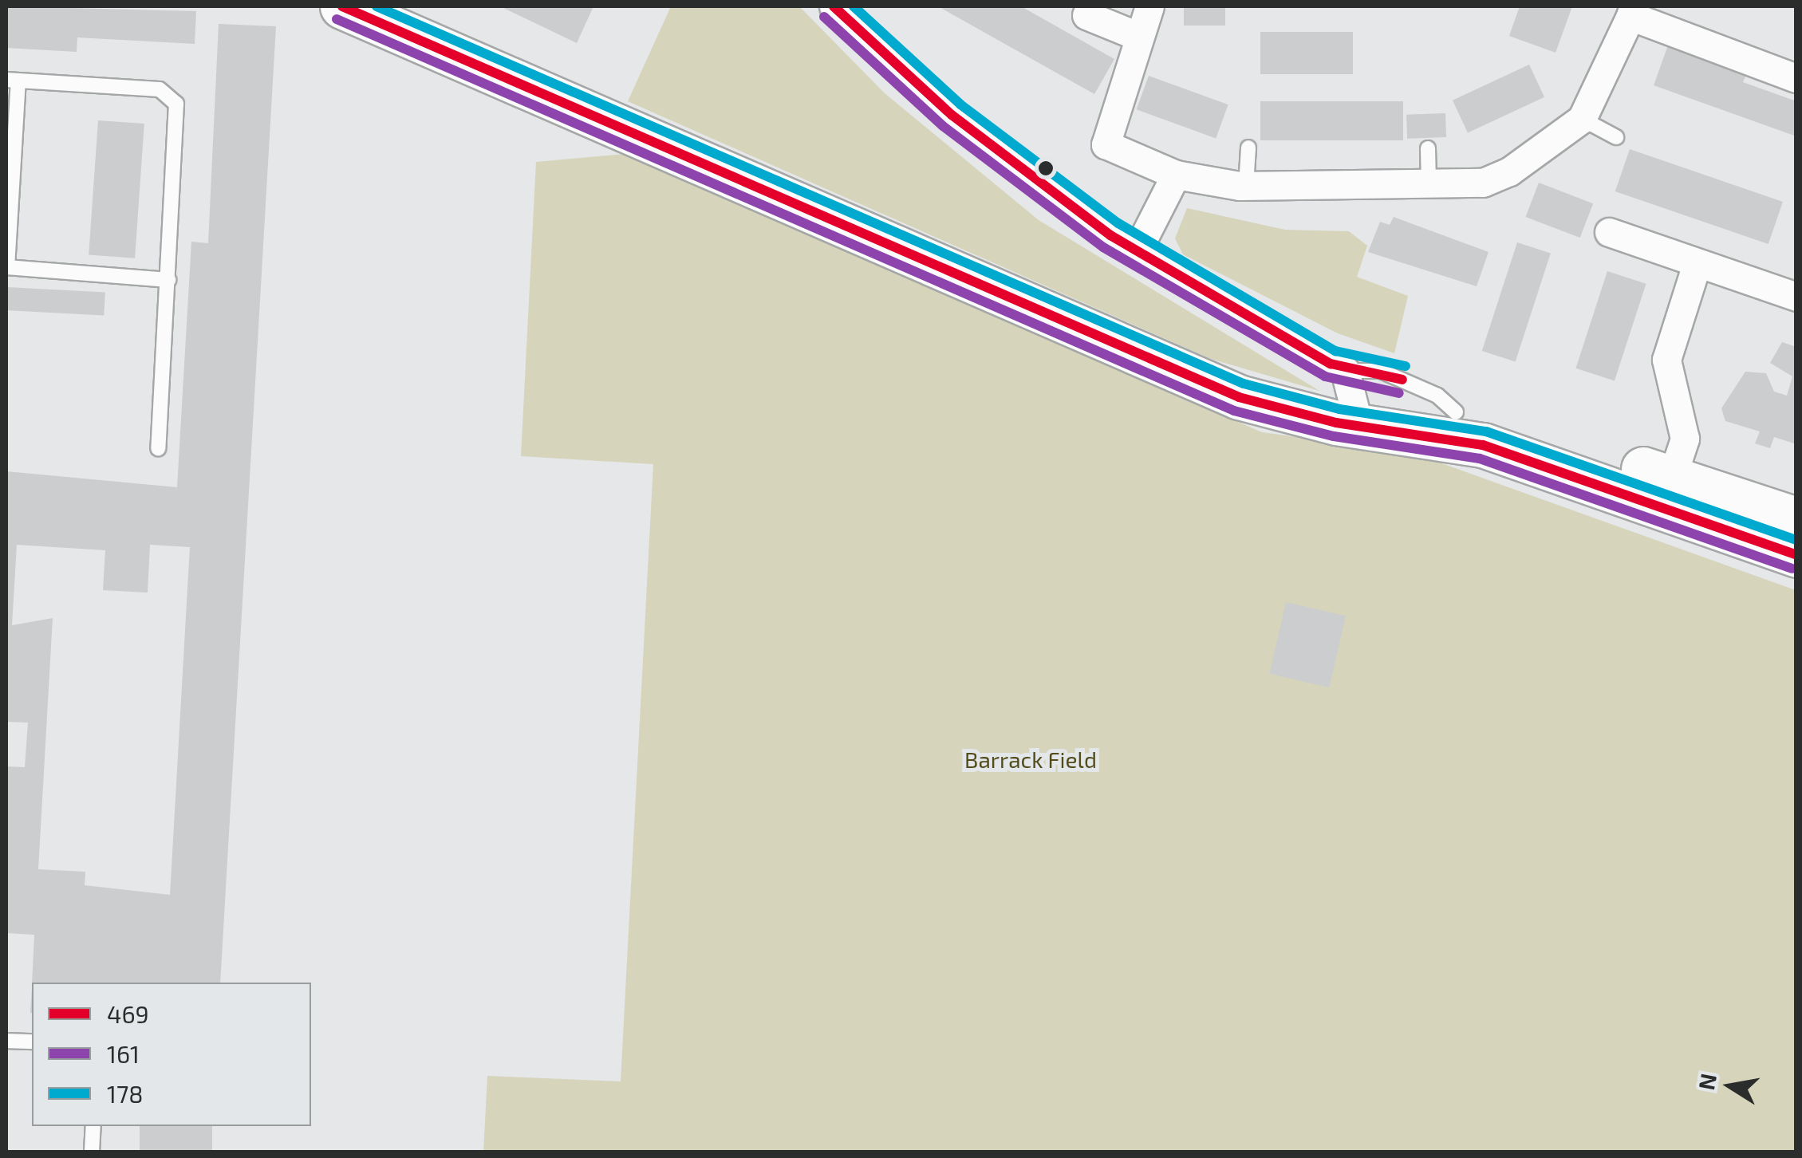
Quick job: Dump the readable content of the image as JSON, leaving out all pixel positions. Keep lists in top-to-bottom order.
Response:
{
  "parks": ["Barrack Field"],
  "lines": ["transit line 469", "transit line 178", "transit line 161"],
  "legend": ["469", "161", "178"],
  "north": "left"
}
